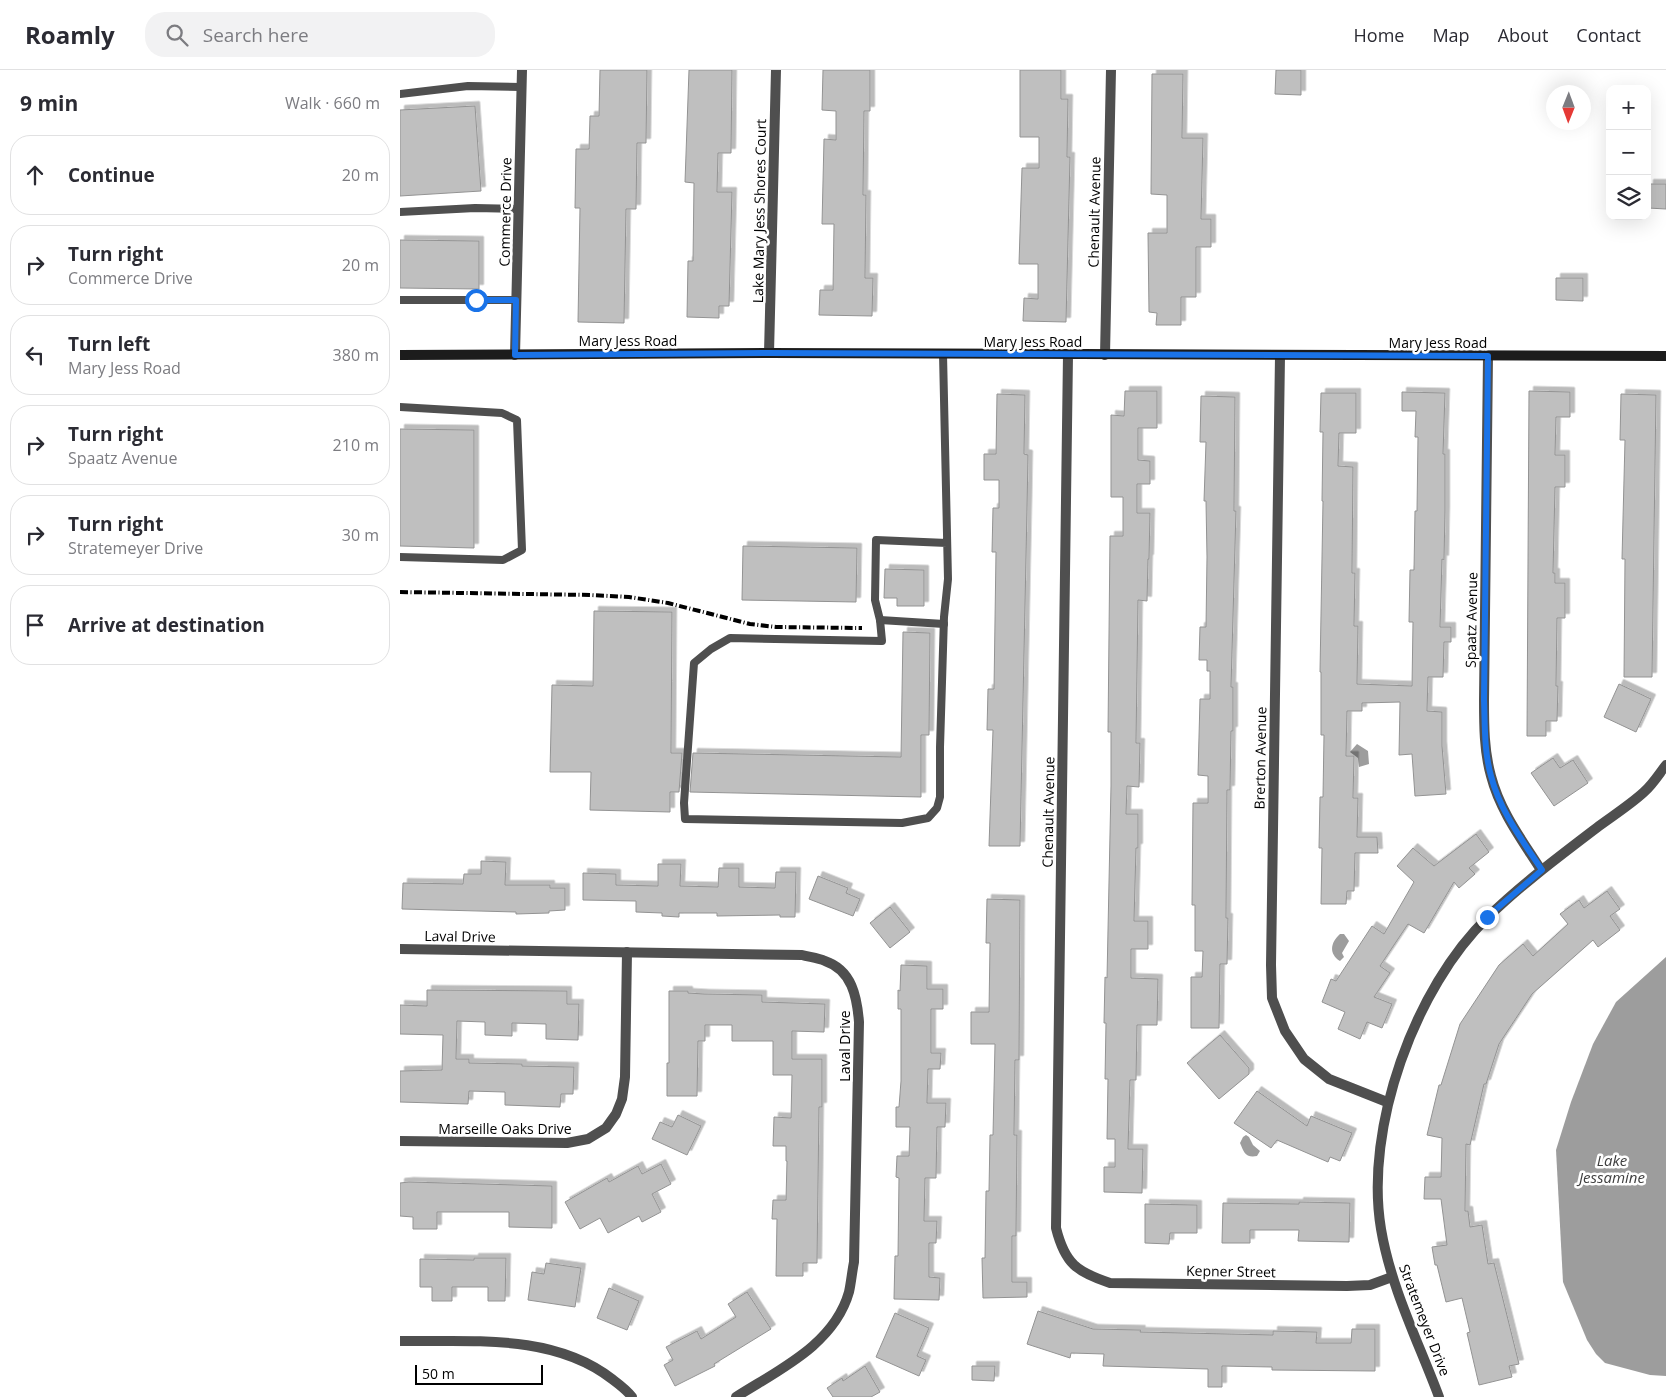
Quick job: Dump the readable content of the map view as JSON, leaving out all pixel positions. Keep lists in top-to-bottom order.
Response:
{
  "streets": {
    "street": [
      "Lake Mary Jess Shores Court",
      "Commerce Drive",
      "Chenault Avenue",
      "Mary Jess Road",
      "Spaatz Avenue",
      "Brerton Avenue",
      "Laval Drive",
      "Marseille Oaks Drive",
      "Kepner Street",
      "Stratemeyer Drive"
    ]
  },
  "crossings": [
    ["Lake Mary Jess Shores Court", "Mary Jess Road"],
    ["Commerce Drive", "Mary Jess Road"],
    ["Chenault Avenue", "Mary Jess Road"],
    ["Chenault Avenue", "Kepner Street"],
    ["Mary Jess Road", "Spaatz Avenue"],
    ["Mary Jess Road", "Brerton Avenue"],
    ["Spaatz Avenue", "Stratemeyer Drive"],
    ["Brerton Avenue", "Stratemeyer Drive"],
    ["Laval Drive", "Marseille Oaks Drive"],
    ["Kepner Street", "Stratemeyer Drive"]
  ],
  "water": ["Lake Jessamine"],
  "scale_bar": "50 m",
  "north": "bottom",
  "page": {
    "header": "Roamly",
    "search": "Search here",
    "nav": [
      "Home",
      "Map",
      "About",
      "Contact"
    ],
    "heading": ["9 min", "Walk · 660 m"],
    "map_buttons": ["+", "−"],
    "list": [
      ["Continue", "20 m"],
      ["Turn right", "Commerce Drive", "20 m"],
      ["Turn left", "Mary Jess Road", "380 m"],
      ["Turn right", "Spaatz Avenue", "210 m"],
      ["Turn right", "Stratemeyer Drive", "30 m"],
      "Arrive at destination"
    ],
    "scale": "50 m"
  }
}
